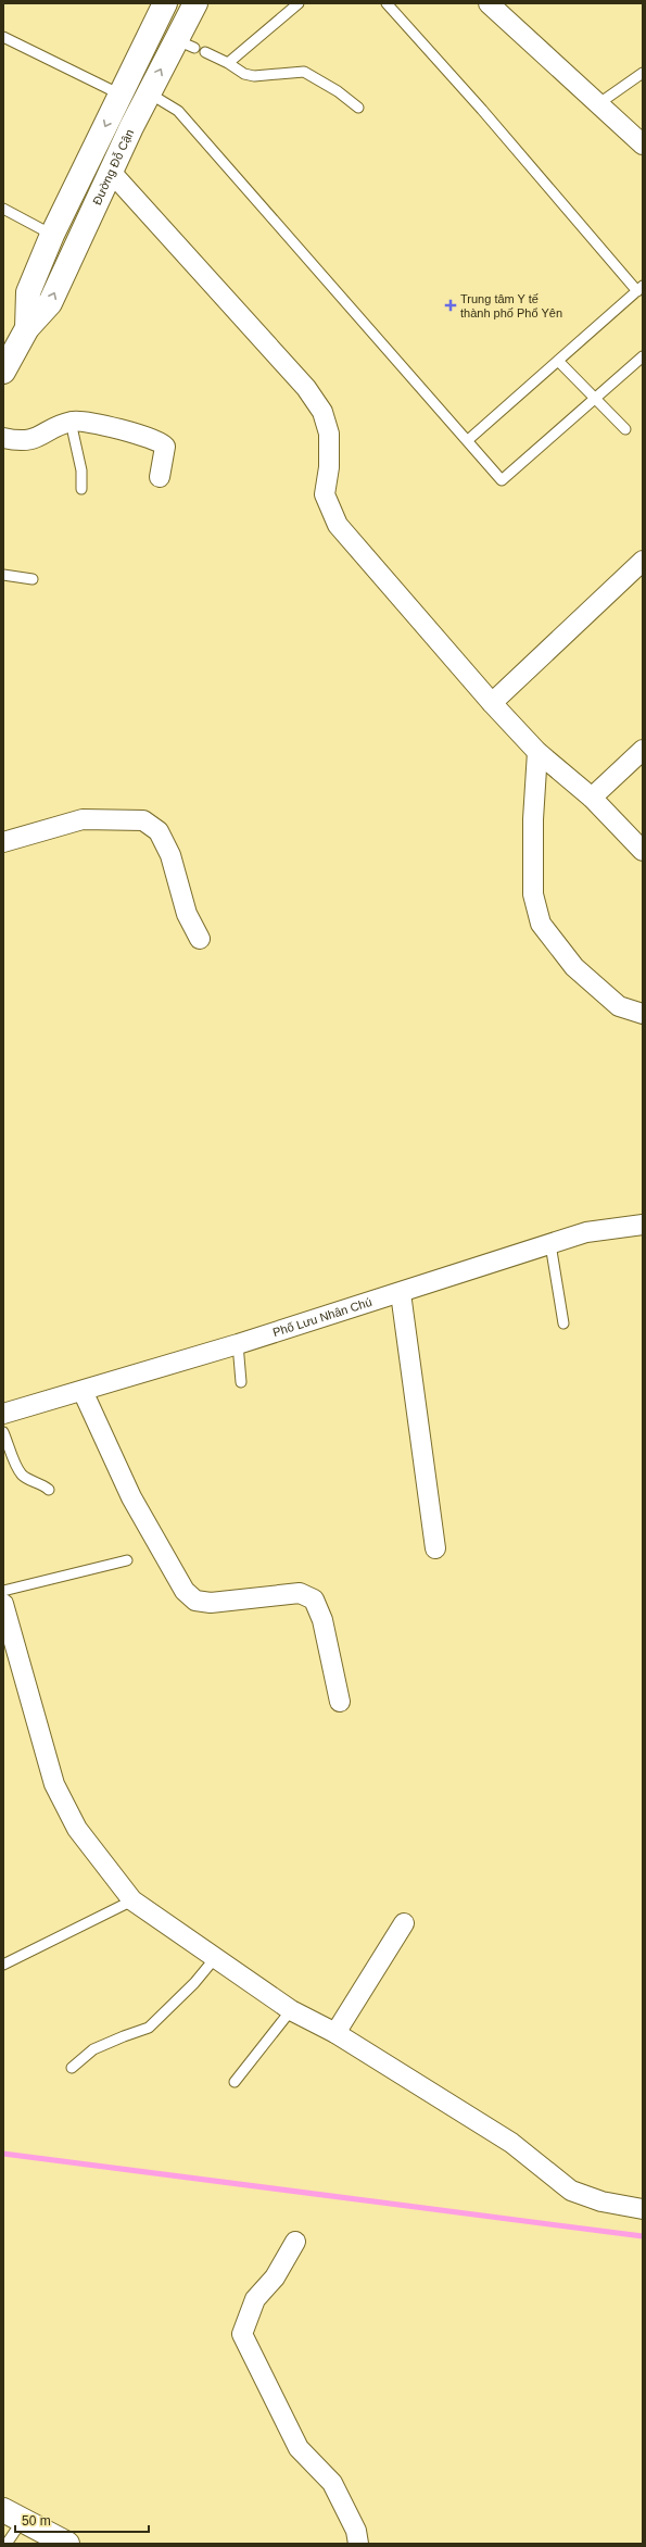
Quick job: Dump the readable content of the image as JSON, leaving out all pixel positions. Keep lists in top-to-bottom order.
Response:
{
  "streets": {
    "main road": ["Đường Đỗ Cận"],
    "street": ["Phố Lưu Nhân Chú"]
  },
  "places": {
    "health": ["Trung tâm Y tế thành phố Phổ Yên"]
  },
  "scale_bar": "50 m"
}
